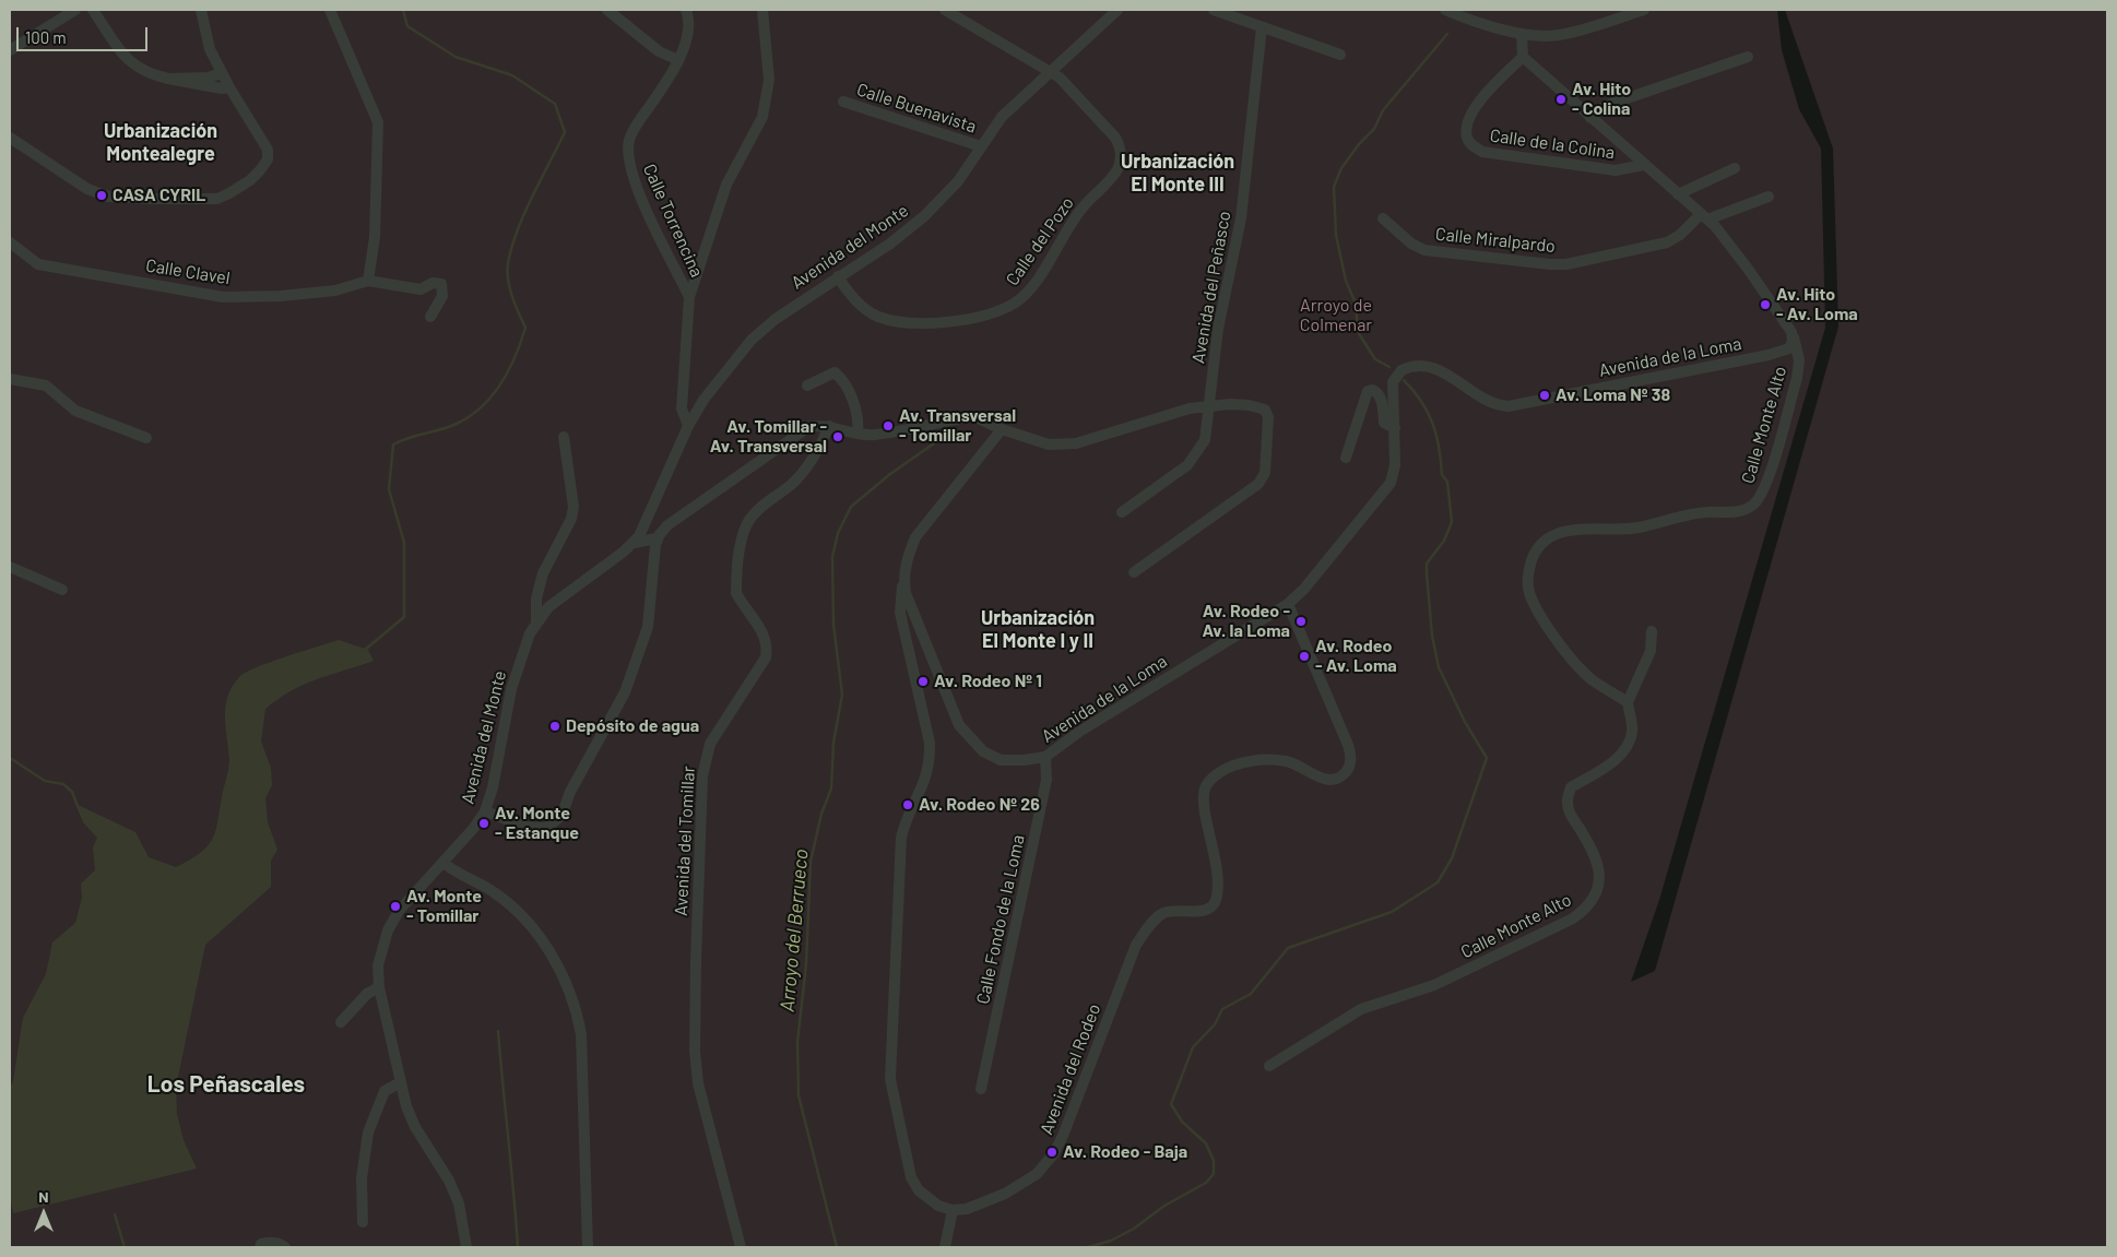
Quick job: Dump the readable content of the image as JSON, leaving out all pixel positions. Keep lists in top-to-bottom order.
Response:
{
  "streets": {
    "street": [
      "Calle Buenavista",
      "Calle de la Colina",
      "Calle Torrencina",
      "Calle Miralpardo",
      "Calle del Pozo",
      "Avenida del Monte",
      "Calle Clavel",
      "Avenida del Peñasco",
      "Avenida de la Loma",
      "Calle Monte Alto",
      "Avenida del Tomillar",
      "Calle Fondo de la Loma",
      "Avenida del Rodeo"
    ]
  },
  "crossings": [
    ["Calle Buenavista", "Avenida del Monte"],
    ["Calle de la Colina", "Calle Monte Alto"],
    ["Calle Miralpardo", "Calle Monte Alto"],
    ["Calle del Pozo", "Avenida del Monte"],
    ["Avenida de la Loma", "Calle Monte Alto"],
    ["Avenida de la Loma", "Calle Fondo de la Loma"],
    ["Avenida de la Loma", "Avenida del Rodeo"]
  ],
  "districts": [
    "Urbanización Montealegre",
    "Urbanización El Monte III",
    "Urbanización El Monte I y II",
    "Los Peñascales"
  ],
  "water": ["Arroyo del Berrueco"],
  "parks": ["Arroyo de Colmenar"],
  "places": [
    "Av. Hito - Colina",
    "CASA CYRIL",
    "Av. Hito - Av. Loma",
    "Av. Loma Nº 38",
    "Av. Transversal - Tomillar",
    "Av. Tomillar - Av. Transversal",
    "Av. Rodeo - Av. la Loma",
    "Av. Rodeo - Av. Loma",
    "Av. Rodeo Nº 1",
    "Depósito de agua",
    "Av. Rodeo Nº 26",
    "Av. Monte - Estanque",
    "Av. Monte - Tomillar",
    "Av. Rodeo - Baja"
  ],
  "scale_bar": "100 m",
  "north": "top"
}
